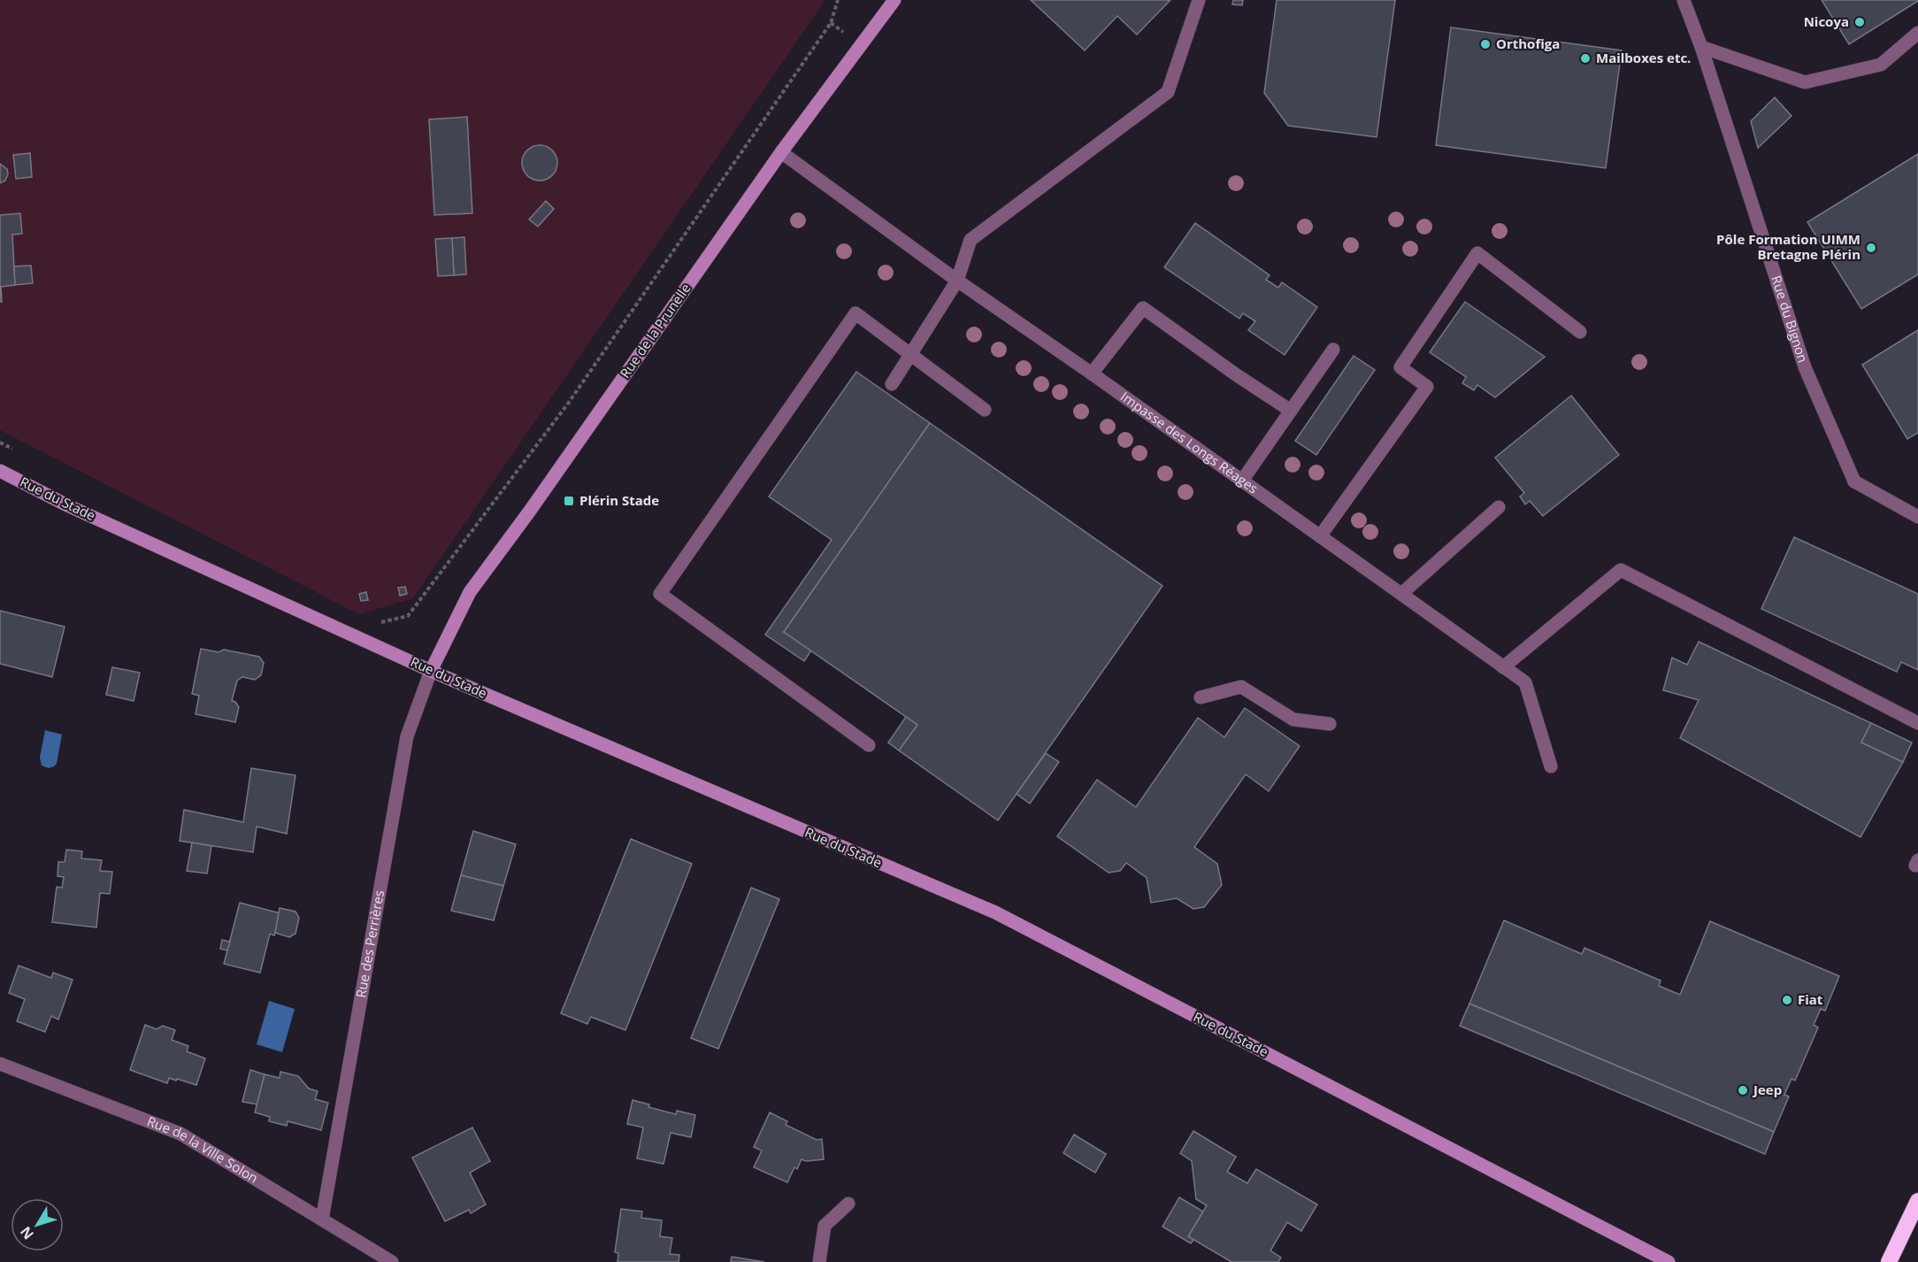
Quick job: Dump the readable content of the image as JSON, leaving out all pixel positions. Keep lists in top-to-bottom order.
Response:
{
  "streets": {
    "main road": ["Rue de la Prunelle", "Rue du Stade"],
    "street": [
      "Rue du Bignon",
      "Impasse des Longs Réages",
      "Rue des Perrières",
      "Rue de la Ville Solon"
    ]
  },
  "crossings": [
    ["Rue de la Prunelle", "Impasse des Longs Réages"],
    ["Rue de la Prunelle", "Rue du Stade"],
    ["Rue de la Prunelle", "Rue des Perrières"],
    ["Rue du Stade", "Rue des Perrières"],
    ["Rue des Perrières", "Rue de la Ville Solon"]
  ],
  "places": {
    "other": [
      "Nicoya",
      "Orthofiga",
      "Mailboxes etc.",
      "Pôle Formation UIMM Bretagne Plérin",
      "Fiat",
      "Jeep"
    ],
    "transit": ["Plérin Stade"]
  },
  "north": "bottom left"
}
